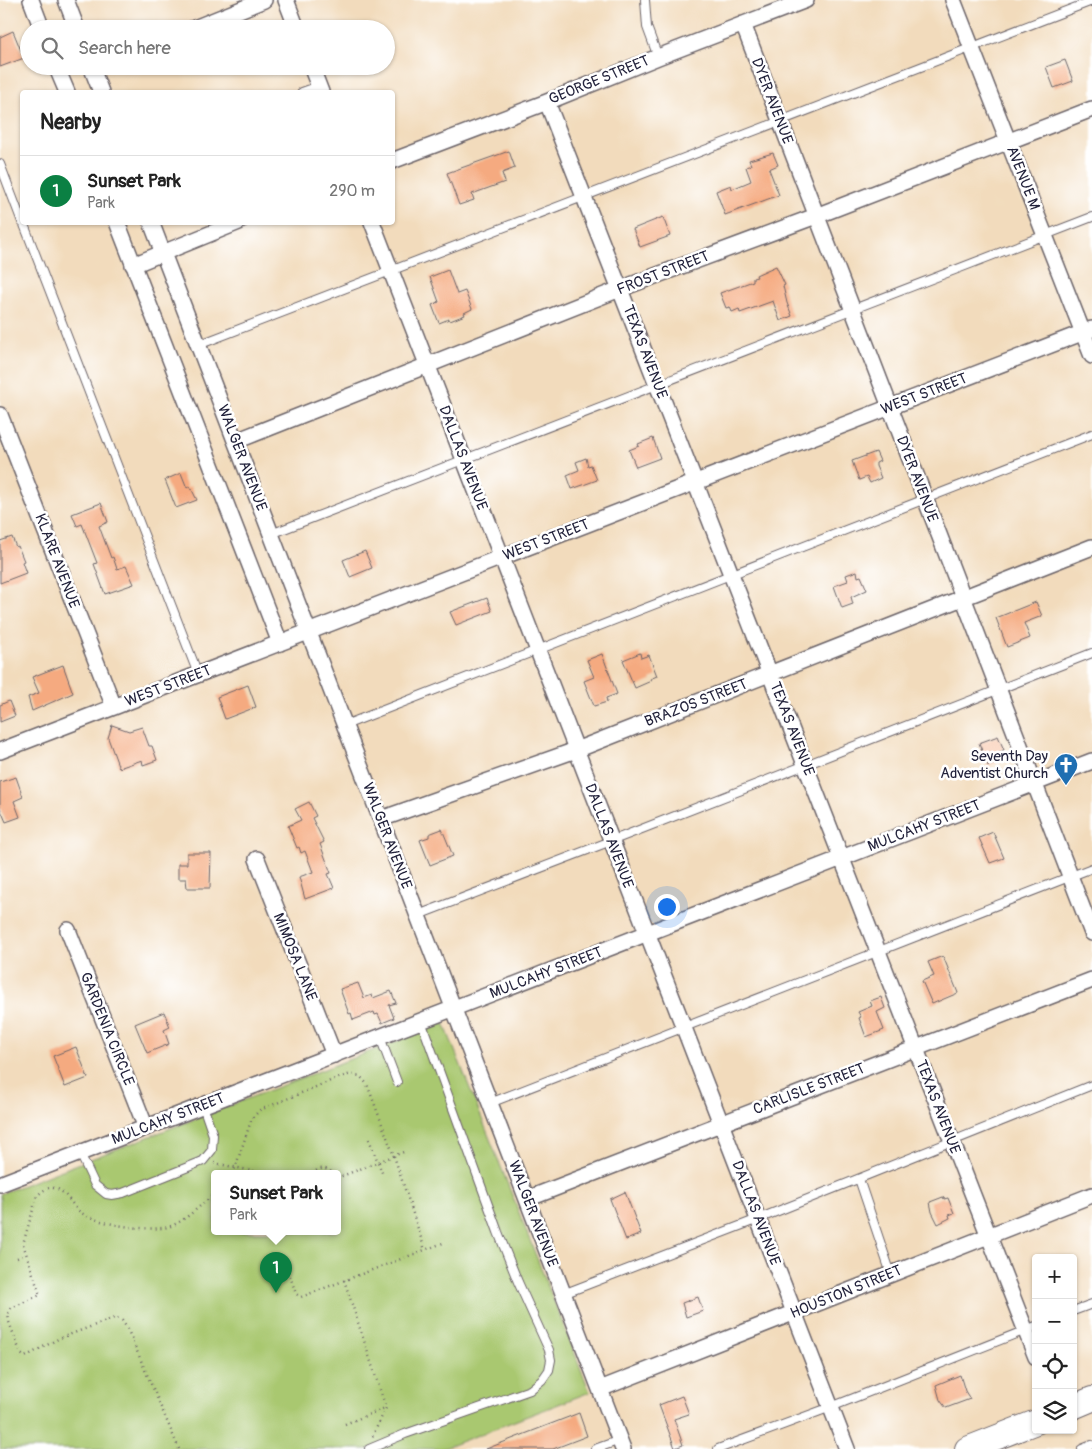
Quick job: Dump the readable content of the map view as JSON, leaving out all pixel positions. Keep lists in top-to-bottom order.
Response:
{
  "streets": {
    "street": [
      "GEORGE STREET",
      "DYER AVENUE",
      "AVENUE M",
      "FROST STREET",
      "TEXAS AVENUE",
      "WEST STREET",
      "WALGER AVENUE",
      "DALLAS AVENUE",
      "KLARE AVENUE",
      "BRAZOS STREET",
      "MULCAHY STREET",
      "MIMOSA LANE",
      "GARDENIA CIRCLE",
      "CARLISLE STREET",
      "HOUSTON STREET"
    ]
  },
  "crossings": [
    ["GEORGE STREET", "DYER AVENUE"],
    ["GEORGE STREET", "TEXAS AVENUE"],
    ["DYER AVENUE", "FROST STREET"],
    ["DYER AVENUE", "WEST STREET"],
    ["DYER AVENUE", "BRAZOS STREET"],
    ["DYER AVENUE", "MULCAHY STREET"],
    ["AVENUE M", "FROST STREET"],
    ["AVENUE M", "WEST STREET"],
    ["FROST STREET", "TEXAS AVENUE"],
    ["FROST STREET", "WALGER AVENUE"],
    ["FROST STREET", "DALLAS AVENUE"],
    ["TEXAS AVENUE", "WEST STREET"],
    ["TEXAS AVENUE", "BRAZOS STREET"],
    ["TEXAS AVENUE", "MULCAHY STREET"],
    ["TEXAS AVENUE", "CARLISLE STREET"],
    ["TEXAS AVENUE", "HOUSTON STREET"],
    ["WEST STREET", "WALGER AVENUE"],
    ["WEST STREET", "DALLAS AVENUE"],
    ["WEST STREET", "KLARE AVENUE"],
    ["WALGER AVENUE", "BRAZOS STREET"],
    ["WALGER AVENUE", "MULCAHY STREET"],
    ["WALGER AVENUE", "CARLISLE STREET"],
    ["WALGER AVENUE", "HOUSTON STREET"],
    ["DALLAS AVENUE", "BRAZOS STREET"],
    ["DALLAS AVENUE", "MULCAHY STREET"],
    ["DALLAS AVENUE", "CARLISLE STREET"],
    ["DALLAS AVENUE", "HOUSTON STREET"],
    ["MULCAHY STREET", "MIMOSA LANE"],
    ["MULCAHY STREET", "GARDENIA CIRCLE"]
  ],
  "places": {
    "church": ["Seventh Day Adventist Church"]
  },
  "page": {
    "search": "Search here",
    "heading": "Nearby",
    "list": [
      {
        "mark": "1",
        "name": "Sunset Park",
        "note": "Park",
        "value": "290 m"
      }
    ],
    "popup": ["Sunset Park", "Park"],
    "pins": "1",
    "map_buttons": ["+", "−"]
  }
}
